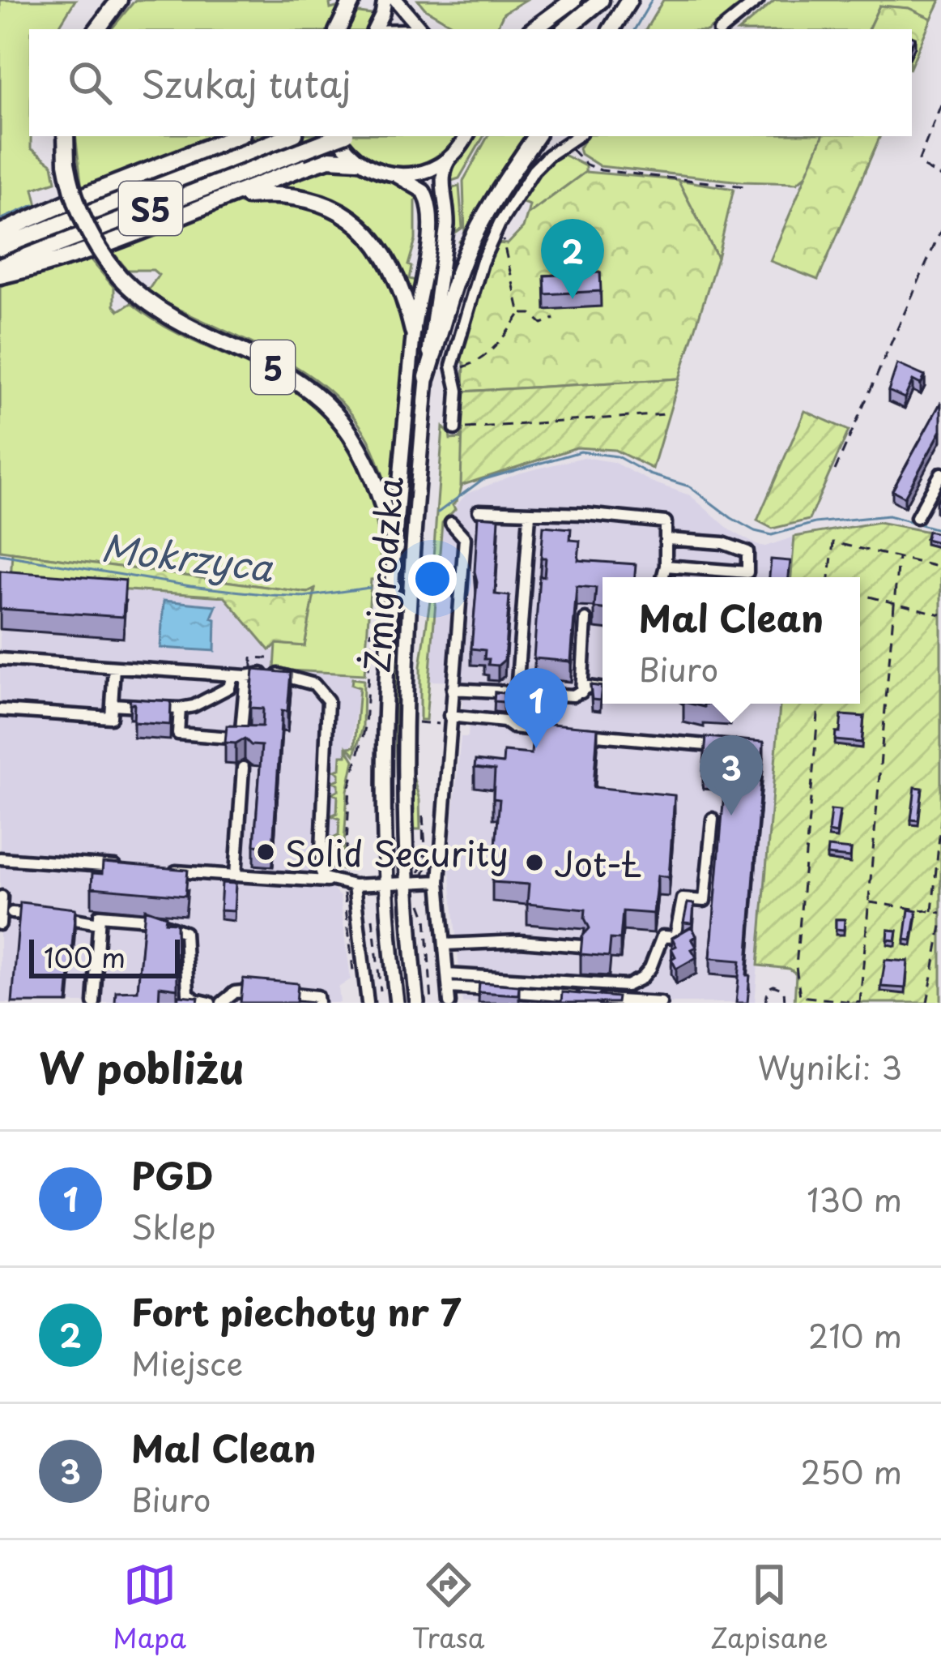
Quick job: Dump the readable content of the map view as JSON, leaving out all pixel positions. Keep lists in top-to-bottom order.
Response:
{
  "streets": {
    "highway": ["S5", "5"],
    "main road": ["Żmigrodzka"]
  },
  "crossings": [
    ["5", "Żmigrodzka"]
  ],
  "water": ["Mokrzyca"],
  "places": ["Solid Security", "Jot-Ł"],
  "scale_bar": "100 m",
  "page": {
    "search": "Szukaj tutaj",
    "pins": ["2", "1", "3"],
    "popup": ["Mal Clean", "Biuro"],
    "scale": "100 m",
    "heading": ["W pobliżu", "Wyniki: 3"],
    "list": [
      {
        "mark": "1",
        "name": "PGD",
        "note": "Sklep",
        "value": "130 m"
      },
      {
        "mark": "2",
        "name": "Fort piechoty nr 7",
        "note": "Miejsce",
        "value": "210 m"
      },
      {
        "mark": "3",
        "name": "Mal Clean",
        "note": "Biuro",
        "value": "250 m"
      }
    ],
    "nav": ["Mapa", "Trasa", "Zapisane"]
  }
}
